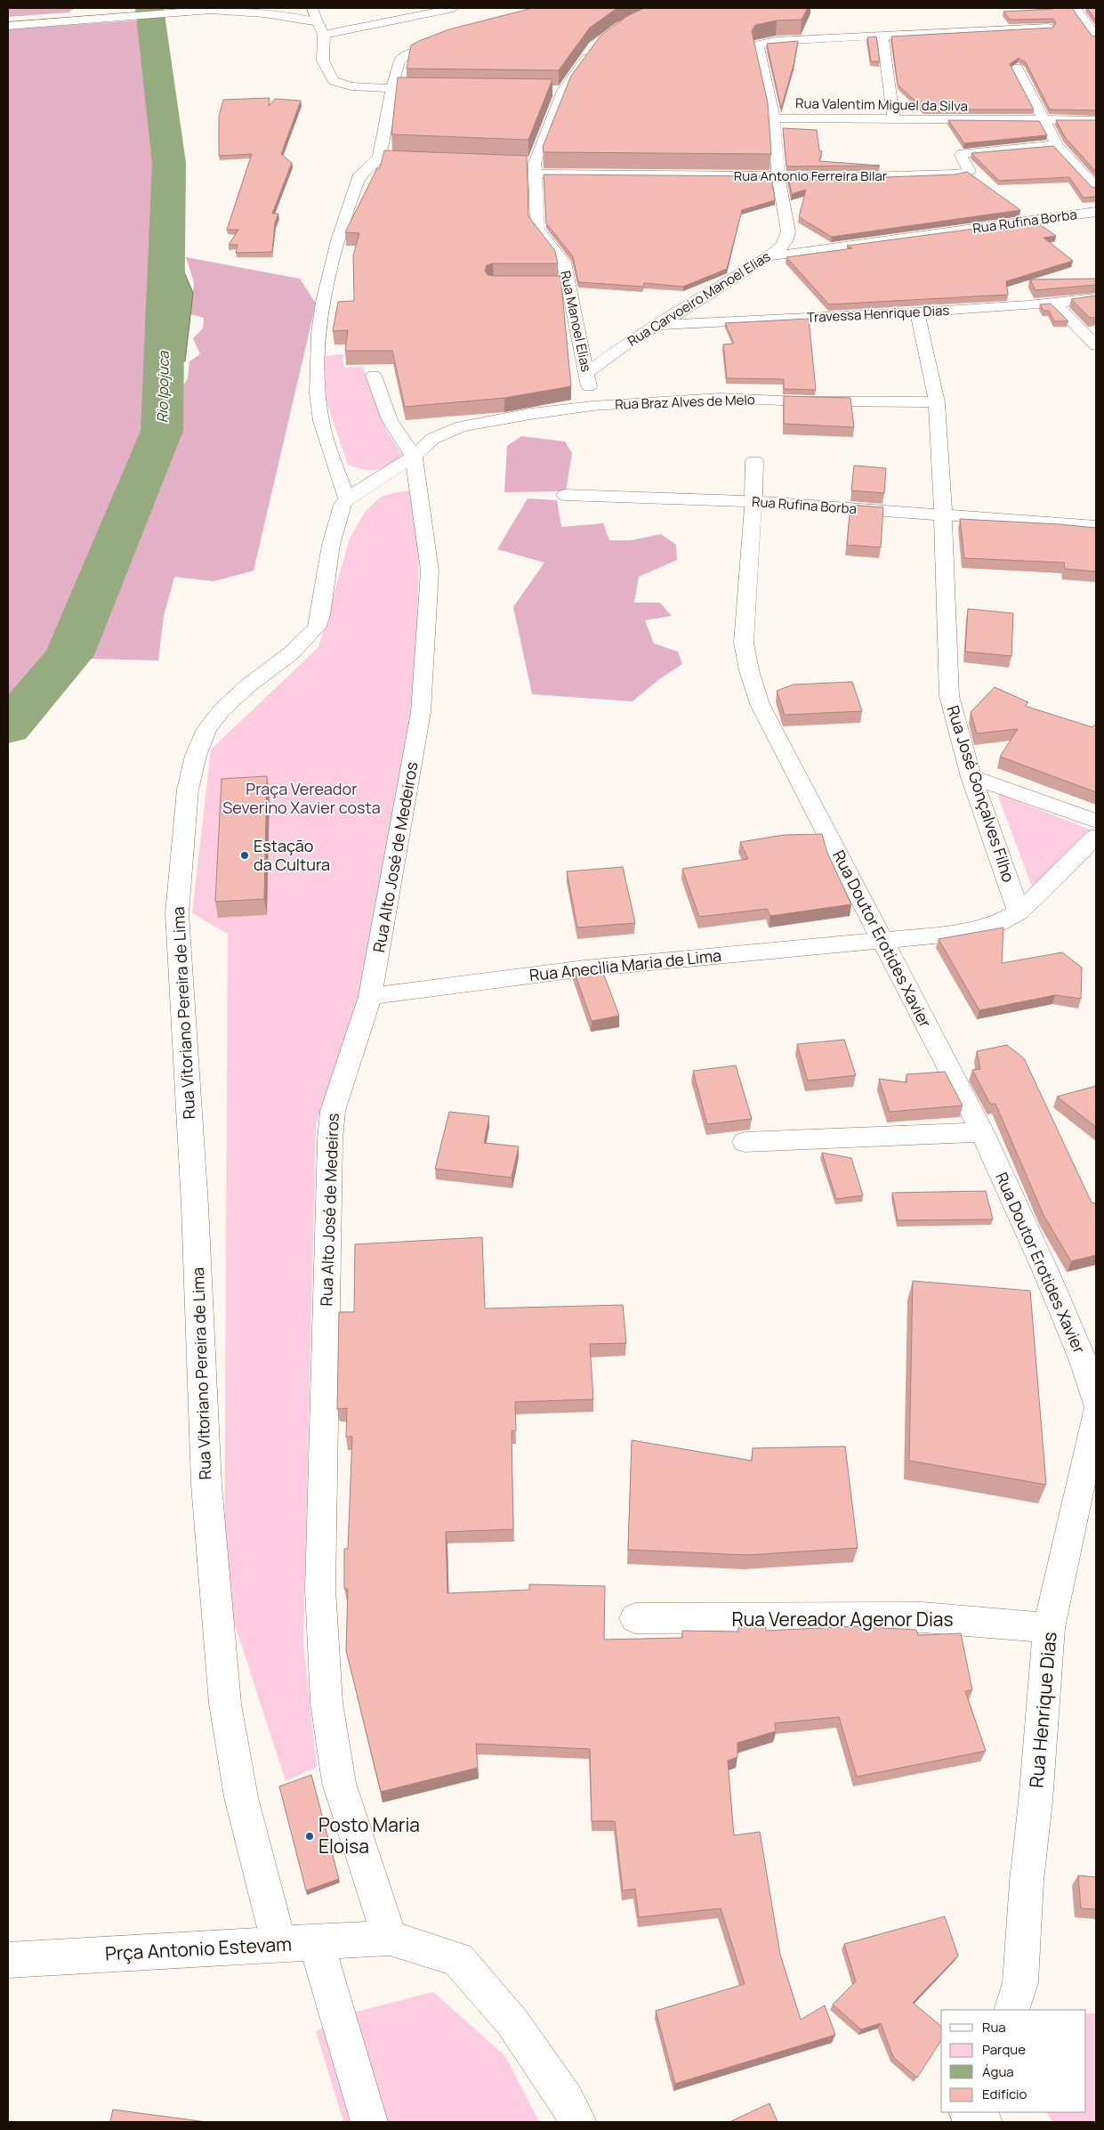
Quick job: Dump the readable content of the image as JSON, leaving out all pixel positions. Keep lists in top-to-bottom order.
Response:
{
  "streets": {
    "street": [
      "Rua Valentim Miguel da Silva",
      "Rua Antonio Ferreira Bilar",
      "Rua Rufina Borba",
      "Rua Carvoeiro Manoel Elias",
      "Travessa Henrique Dias",
      "Rua Manoel Elias",
      "Rua Braz Alves de Melo",
      "Rua José Gonçalves Filho",
      "Rua Alto José de Medeiros",
      "Rua Doutor Erotides Xavier",
      "Rua Anecìlia Maria de Lima",
      "Rua Vitoriano Pereira de Lima",
      "Rua Vereador Agenor Dias",
      "Rua Henrique Dias",
      "Prça Antonio Estevam"
    ]
  },
  "crossings": [
    ["Rua Valentim Miguel da Silva", "Rua Carvoeiro Manoel Elias"],
    ["Rua Antonio Ferreira Bilar", "Rua Carvoeiro Manoel Elias"],
    ["Rua Antonio Ferreira Bilar", "Rua Manoel Elias"],
    ["Rua Rufina Borba", "Rua Carvoeiro Manoel Elias"],
    ["Rua Rufina Borba", "Rua José Gonçalves Filho"],
    ["Rua Rufina Borba", "Rua Doutor Erotides Xavier"],
    ["Rua Carvoeiro Manoel Elias", "Travessa Henrique Dias"],
    ["Rua Carvoeiro Manoel Elias", "Rua Manoel Elias"],
    ["Travessa Henrique Dias", "Rua José Gonçalves Filho"],
    ["Rua Manoel Elias", "Rua Braz Alves de Melo"],
    ["Rua Braz Alves de Melo", "Rua José Gonçalves Filho"],
    ["Rua Braz Alves de Melo", "Rua Alto José de Medeiros"],
    ["Rua Braz Alves de Melo", "Rua Vitoriano Pereira de Lima"],
    ["Rua José Gonçalves Filho", "Rua Anecìlia Maria de Lima"],
    ["Rua Alto José de Medeiros", "Rua Anecìlia Maria de Lima"],
    ["Rua Alto José de Medeiros", "Prça Antonio Estevam"],
    ["Rua Doutor Erotides Xavier", "Rua Anecìlia Maria de Lima"],
    ["Rua Vitoriano Pereira de Lima", "Prça Antonio Estevam"],
    ["Rua Vereador Agenor Dias", "Rua Henrique Dias"]
  ],
  "water": ["Rio Ipojuca"],
  "parks": ["Praça Vereador Severino Xavier costa"],
  "places": ["Estação da Cultura", "Posto Maria Eloisa"],
  "legend": [
    "Rua",
    "Parque",
    "Água",
    "Edifício"
  ]
}
